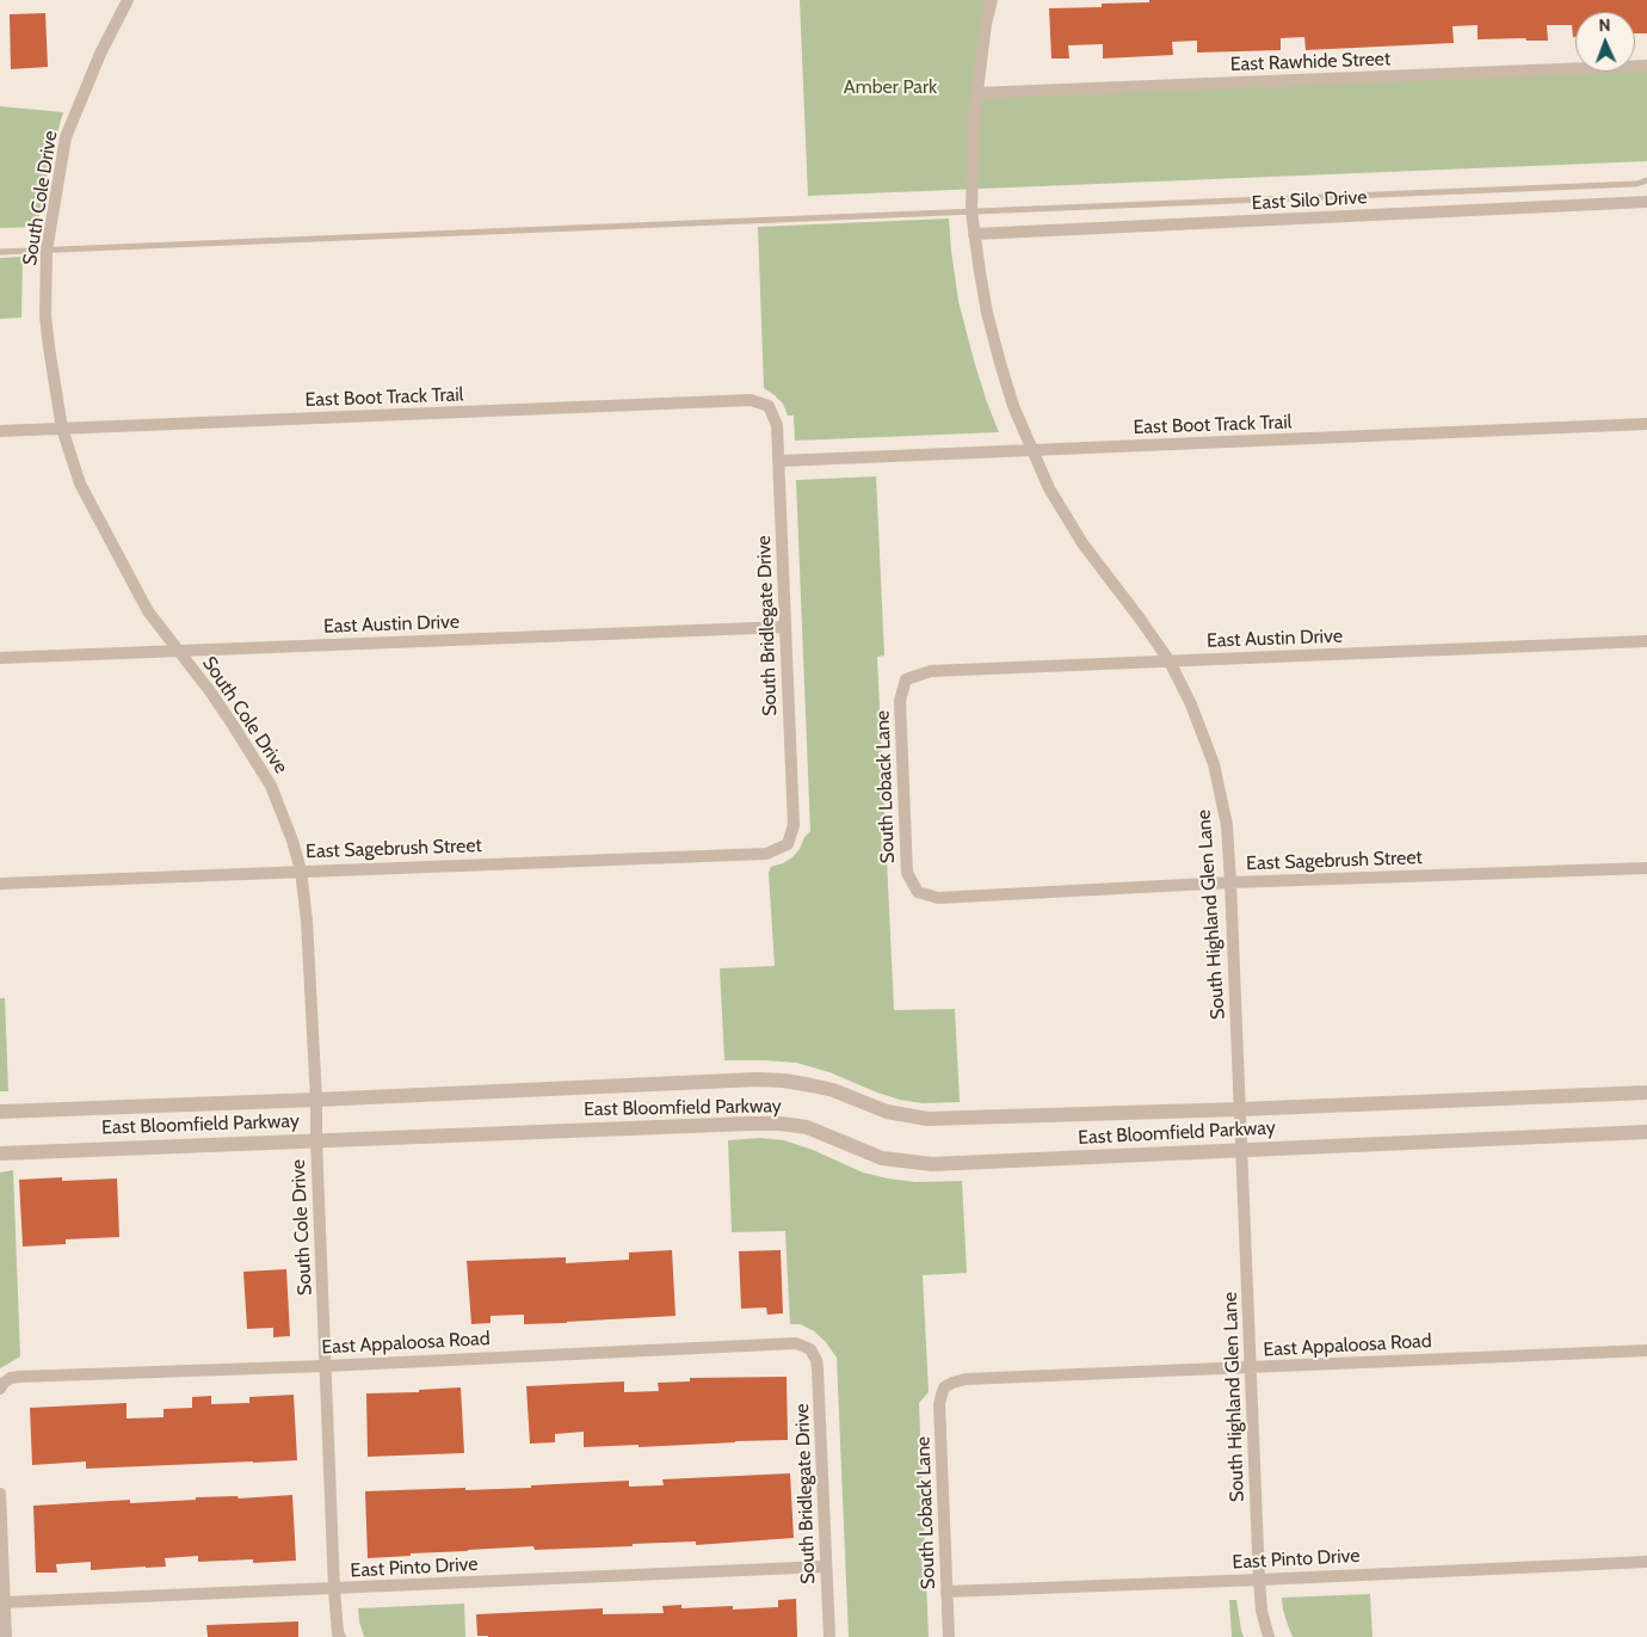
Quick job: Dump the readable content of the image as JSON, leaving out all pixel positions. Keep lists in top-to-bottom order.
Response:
{
  "streets": {
    "street": [
      "East Rawhide Street",
      "South Cole Drive",
      "East Silo Drive",
      "East Boot Track Trail",
      "East Austin Drive",
      "South Bridlegate Drive",
      "South Loback Lane",
      "East Sagebrush Street",
      "South Highland Glen Lane",
      "East Bloomfield Parkway",
      "East Appaloosa Road",
      "East Pinto Drive"
    ]
  },
  "crossings": [
    ["East Rawhide Street", "South Highland Glen Lane"],
    ["South Cole Drive", "East Boot Track Trail"],
    ["South Cole Drive", "East Austin Drive"],
    ["South Cole Drive", "East Sagebrush Street"],
    ["South Cole Drive", "East Bloomfield Parkway"],
    ["South Cole Drive", "East Appaloosa Road"],
    ["South Cole Drive", "East Pinto Drive"],
    ["East Silo Drive", "South Highland Glen Lane"],
    ["East Boot Track Trail", "South Bridlegate Drive"],
    ["East Boot Track Trail", "South Highland Glen Lane"],
    ["East Austin Drive", "South Bridlegate Drive"],
    ["East Austin Drive", "South Loback Lane"],
    ["East Austin Drive", "South Highland Glen Lane"],
    ["South Bridlegate Drive", "East Sagebrush Street"],
    ["South Bridlegate Drive", "East Appaloosa Road"],
    ["South Bridlegate Drive", "East Pinto Drive"],
    ["South Loback Lane", "East Sagebrush Street"],
    ["South Loback Lane", "East Appaloosa Road"],
    ["South Loback Lane", "East Pinto Drive"],
    ["East Sagebrush Street", "South Highland Glen Lane"],
    ["South Highland Glen Lane", "East Bloomfield Parkway"],
    ["South Highland Glen Lane", "East Appaloosa Road"],
    ["South Highland Glen Lane", "East Pinto Drive"]
  ],
  "parks": ["Amber Park"],
  "north": "top"
}
